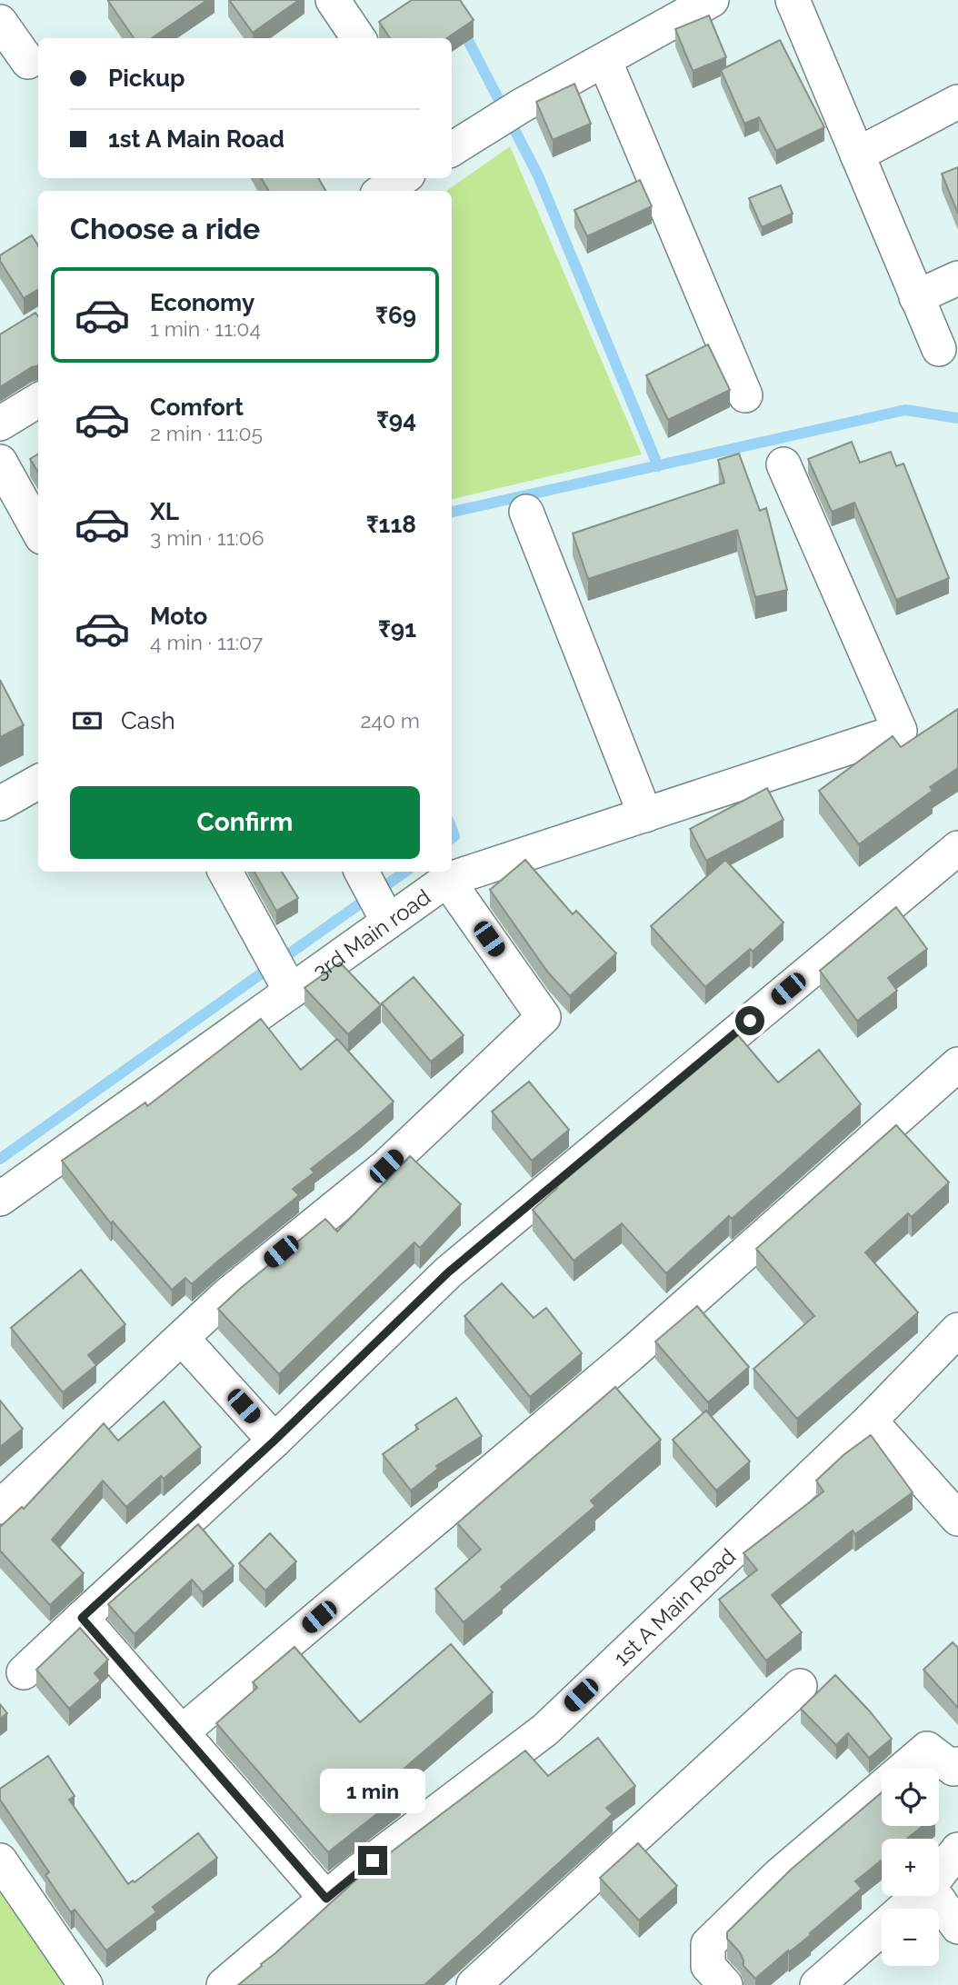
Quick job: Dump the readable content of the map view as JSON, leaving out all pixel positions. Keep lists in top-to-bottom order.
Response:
{
  "streets": {
    "street": ["3rd Main road", "1st A Main Road"]
  },
  "page": {
    "banner": ["Pickup", "1st A Main Road"],
    "heading": "Choose a ride",
    "list": [
      {
        "name": "Economy",
        "note": "1 min · 11:04",
        "value": "₹69"
      },
      {
        "name": "Comfort",
        "note": "2 min · 11:05",
        "value": "₹94"
      },
      {
        "name": "XL",
        "note": "3 min · 11:06",
        "value": "₹118"
      },
      {
        "name": "Moto",
        "note": "4 min · 11:07",
        "value": "₹91"
      }
    ],
    "pay": ["Cash", "240 m"],
    "buttons": "Confirm",
    "map_buttons": ["+", "−"],
    "bubble": "1 min"
  }
}
